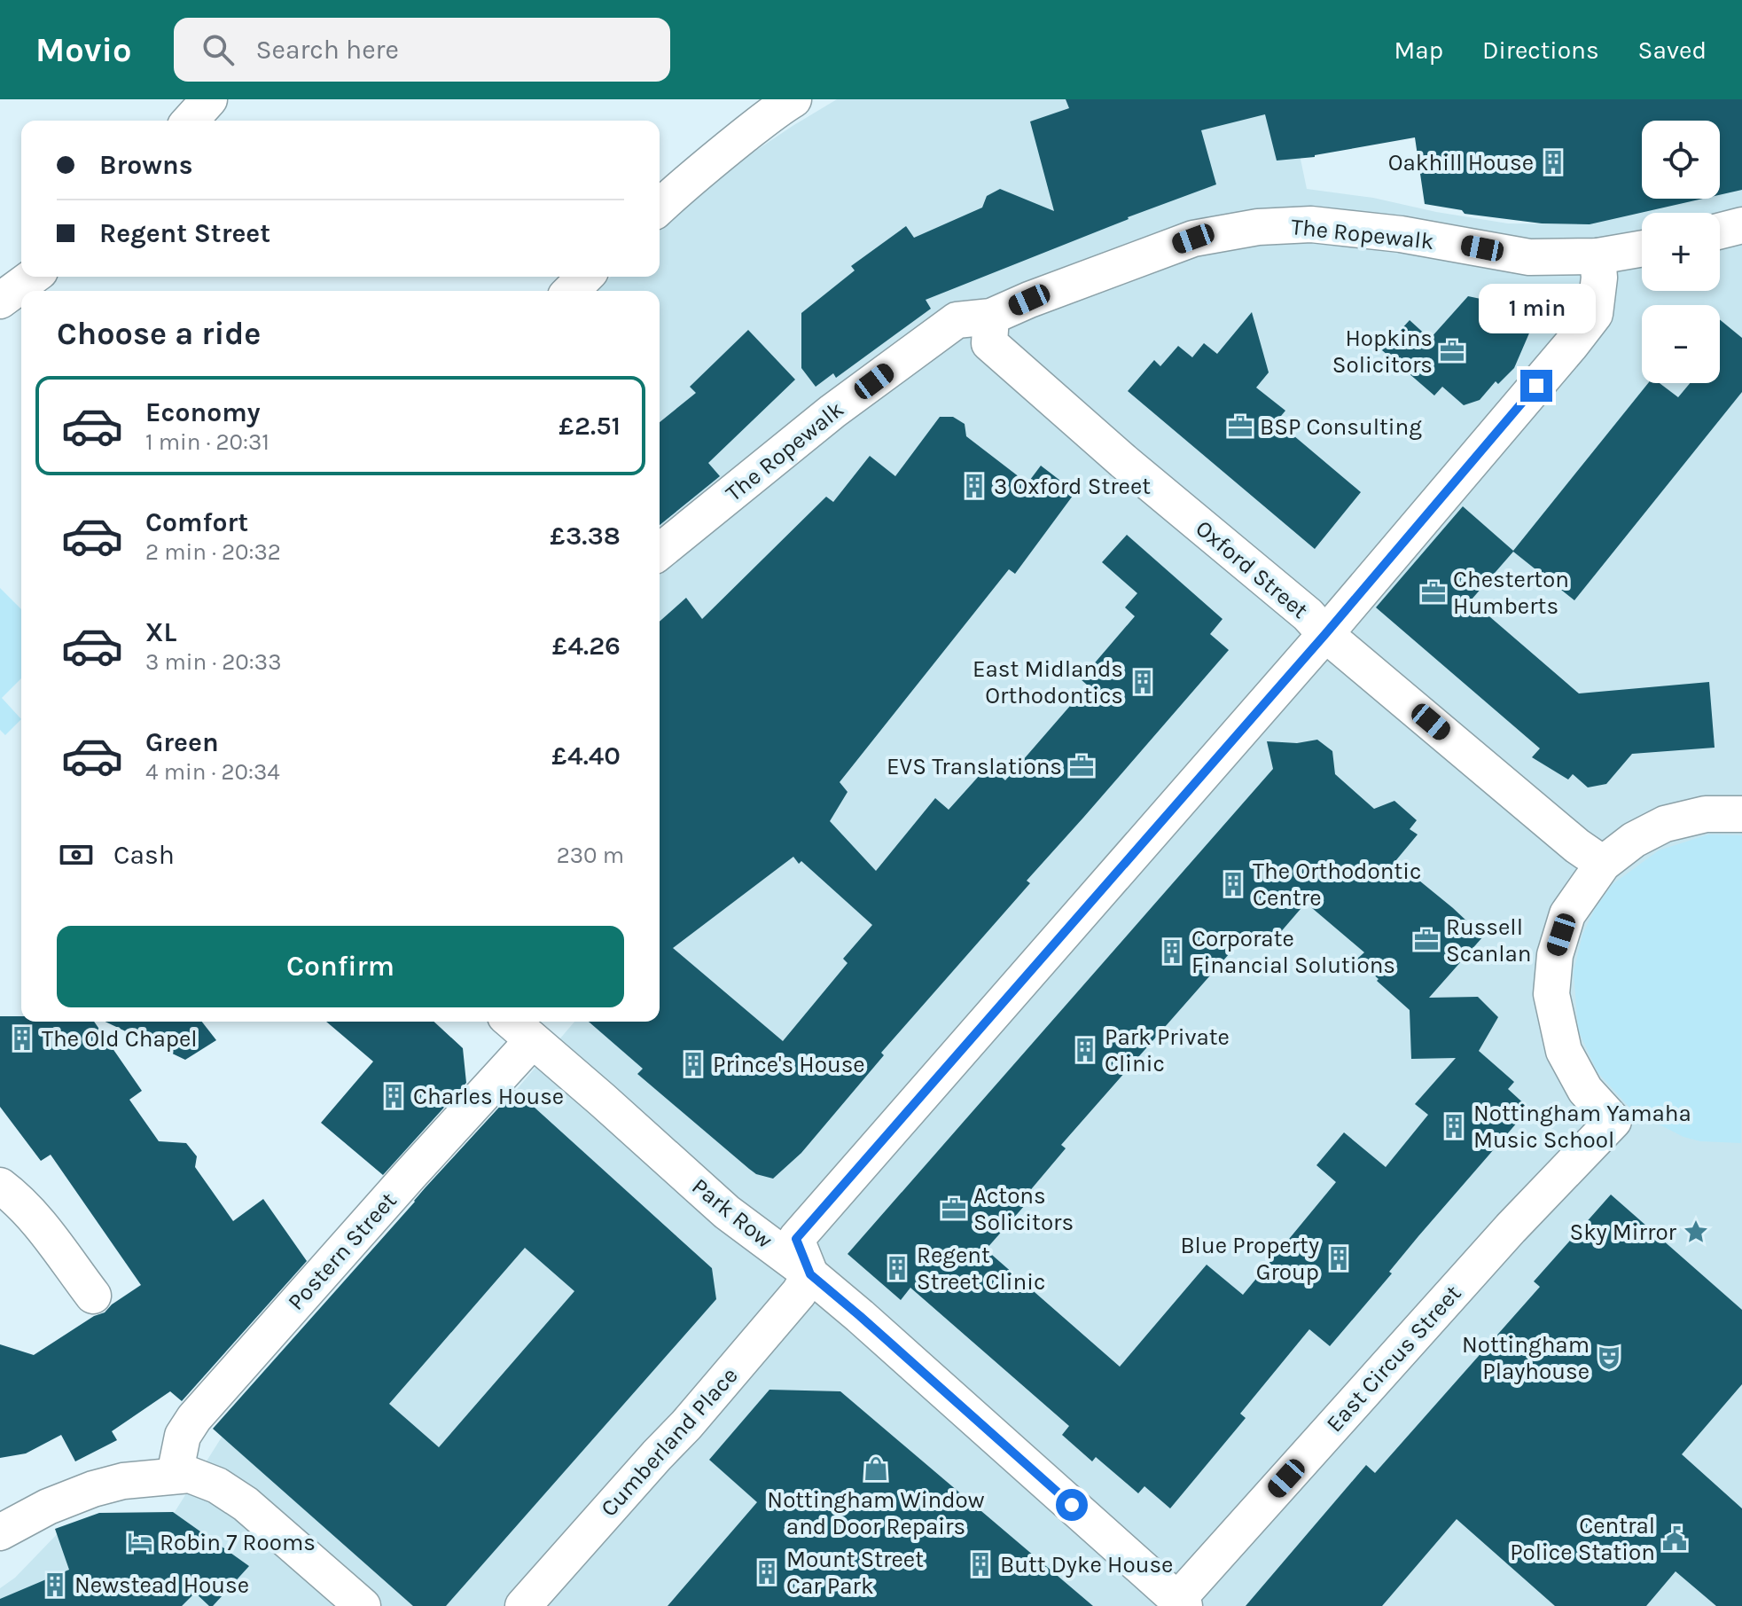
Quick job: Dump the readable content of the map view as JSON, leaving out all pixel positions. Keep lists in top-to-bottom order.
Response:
{
  "streets": {
    "street": [
      "The Ropewalk",
      "Oxford Street",
      "Park Row",
      "Postern Street",
      "East Circus Street",
      "Cumberland Place"
    ]
  },
  "crossings": [
    ["The Ropewalk", "Oxford Street"],
    ["Oxford Street", "East Circus Street"],
    ["Park Row", "Postern Street"],
    ["Park Row", "East Circus Street"],
    ["Park Row", "Cumberland Place"]
  ],
  "places": {
    "building": [
      "Oakhill House",
      "3 Oxford Street",
      "East Midlands Orthodontics",
      "The Orthodontic Centre",
      "Corporate Financial Solutions",
      "The Old Chapel",
      "Park Private Clinic",
      "Prince's House",
      "Charles House",
      "Nottingham Yamaha Music School",
      "Blue Property Group",
      "Regent Street Clinic",
      "Butt Dyke House",
      "Mount Street Car Park",
      "Newstead House"
    ],
    "office": [
      "Hopkins Solicitors",
      "BSP Consulting",
      "Chesterton Humberts",
      "EVS Translations",
      "Russell Scanlan",
      "Actons Solicitors"
    ],
    "place": ["Sky Mirror"],
    "theatre": ["Nottingham Playhouse"],
    "shop": ["Nottingham Window and Door Repairs"],
    "public building": ["Central Police Station"],
    "hotel": ["Robin 7 Rooms"]
  },
  "page": {
    "header": "Movio",
    "search": "Search here",
    "nav": ["Map", "Directions", "Saved"],
    "map_buttons": ["+", "−"],
    "banner": ["Browns", "Regent Street"],
    "bubble": "1 min",
    "heading": "Choose a ride",
    "list": [
      {
        "name": "Economy",
        "note": "1 min · 20:31",
        "value": "£2.51"
      },
      {
        "name": "Comfort",
        "note": "2 min · 20:32",
        "value": "£3.38"
      },
      {
        "name": "XL",
        "note": "3 min · 20:33",
        "value": "£4.26"
      },
      {
        "name": "Green",
        "note": "4 min · 20:34",
        "value": "£4.40"
      }
    ],
    "pay": ["Cash", "230 m"],
    "buttons": "Confirm"
  }
}
